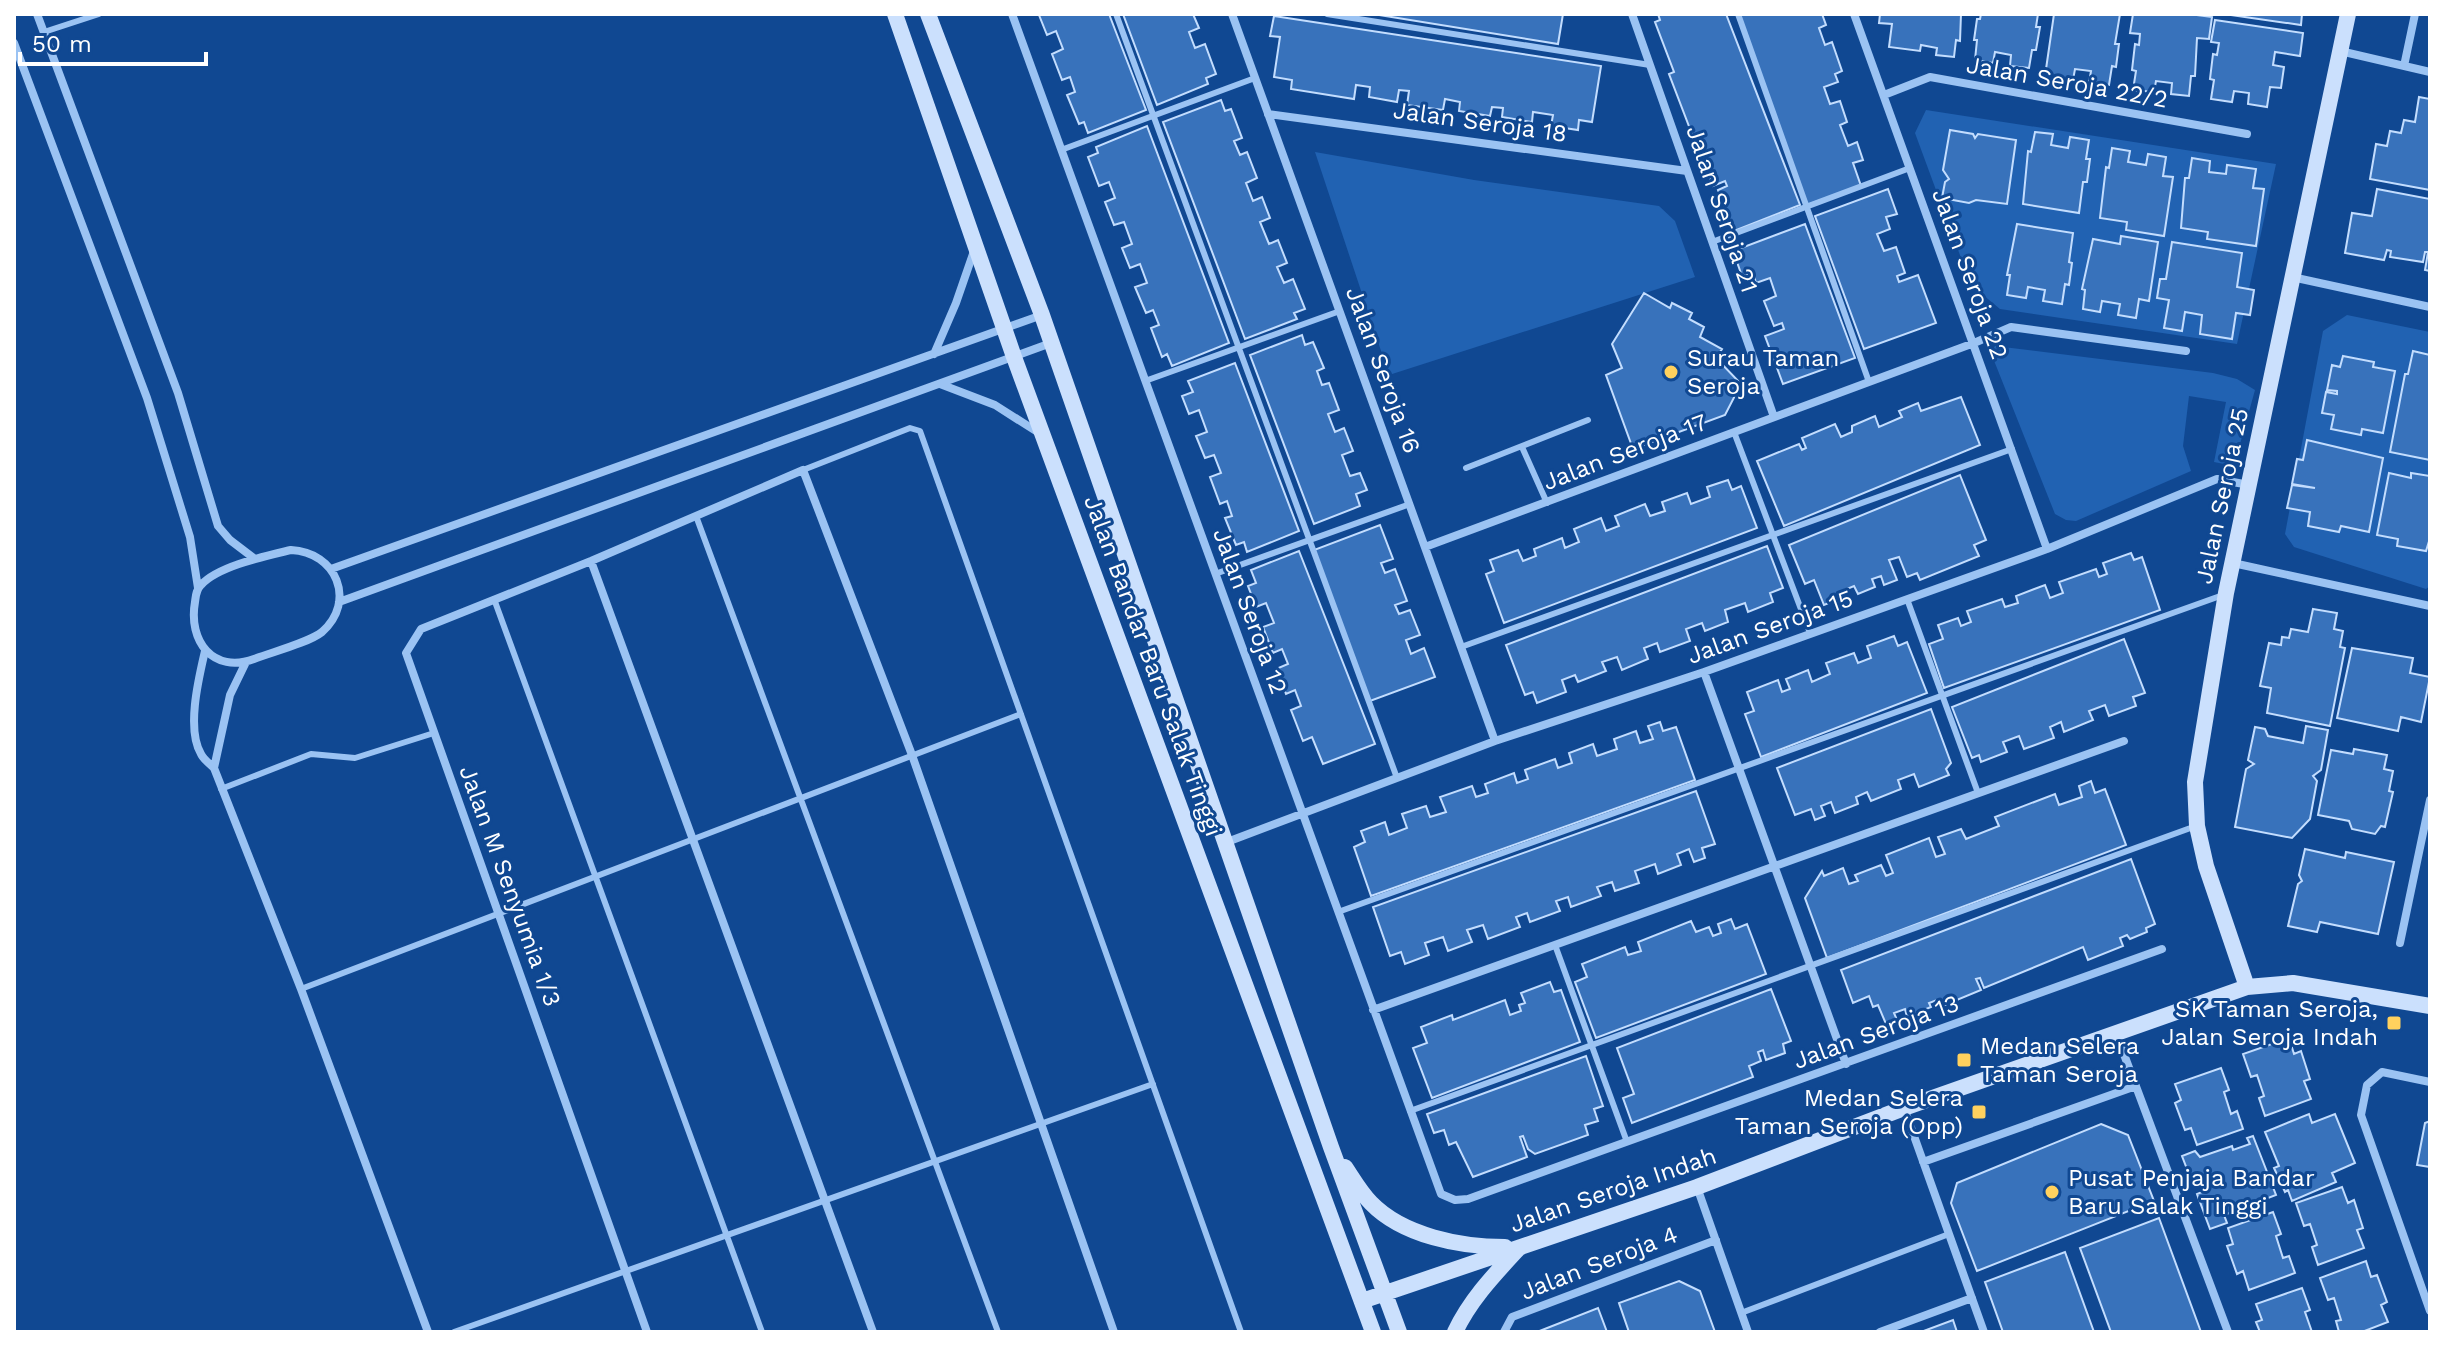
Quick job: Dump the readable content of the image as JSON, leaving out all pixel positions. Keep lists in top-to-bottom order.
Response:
{
  "streets": {
    "main road": ["Jalan Seroja 25", "Jalan Bandar Baru Salak Tinggi", "Jalan Seroja Indah"],
    "street": [
      "Jalan Seroja 22/2",
      "Jalan Seroja 18",
      "Jalan Seroja 21",
      "Jalan Seroja 22",
      "Jalan Seroja 16",
      "Jalan Seroja 17",
      "Jalan Seroja 12",
      "Jalan Seroja 15",
      "Jalan M Senyumia 1/3",
      "Jalan Seroja 13",
      "Jalan Seroja 4"
    ]
  },
  "crossings": [
    ["Jalan Seroja 22/2", "Jalan Seroja 22"],
    ["Jalan Seroja 18", "Jalan Seroja 21"],
    ["Jalan Seroja 18", "Jalan Seroja 16"],
    ["Jalan Seroja 21", "Jalan Seroja 17"],
    ["Jalan Seroja 22", "Jalan Seroja 17"],
    ["Jalan Seroja 22", "Jalan Seroja 15"],
    ["Jalan Seroja 16", "Jalan Seroja 17"],
    ["Jalan Seroja 16", "Jalan Seroja 15"],
    ["Jalan Seroja 25", "Jalan Seroja 15"],
    ["Jalan Seroja 25", "Jalan Seroja Indah"],
    ["Jalan Seroja 12", "Jalan Seroja 15"],
    ["Jalan Seroja 12", "Jalan Seroja 13"],
    ["Jalan Seroja 15", "Jalan Bandar Baru Salak Tinggi"],
    ["Jalan Bandar Baru Salak Tinggi", "Jalan Seroja Indah"]
  ],
  "places": {
    "other": ["Surau Taman Seroja", "Pusat Penjaja Bandar Baru Salak Tinggi"],
    "transit": ["SK Taman Seroja, Jalan Seroja Indah", "Medan Selera Taman Seroja", "Medan Selera Taman Seroja (Opp)"]
  },
  "scale_bar": "50 m"
}
